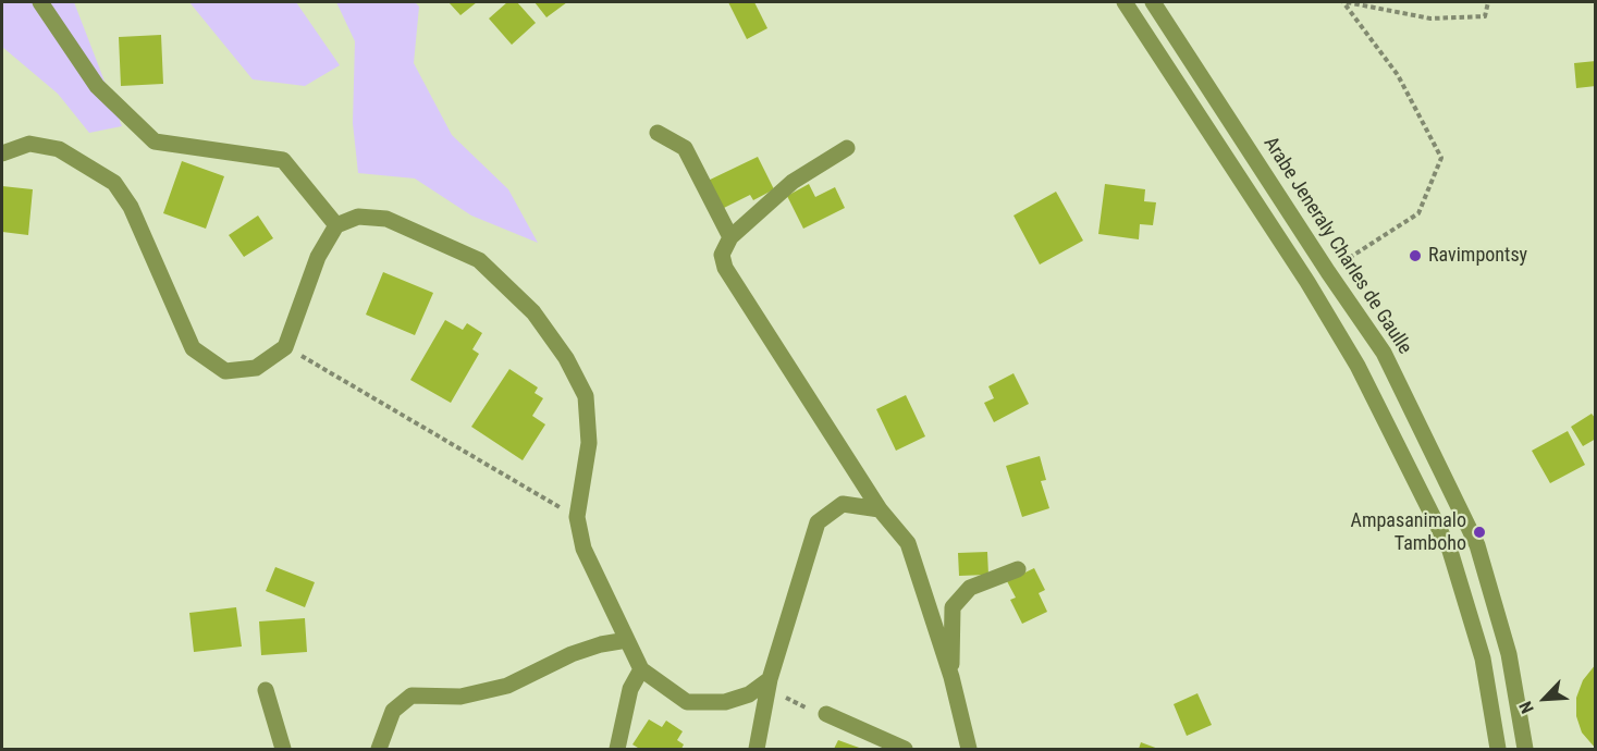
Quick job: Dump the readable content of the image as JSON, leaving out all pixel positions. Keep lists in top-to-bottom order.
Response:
{
  "streets": {
    "street": ["Arabe Jeneraly Charles de Gaulle"]
  },
  "places": ["Ravimpontsy", "Ampasanimalo Tamboho"],
  "north": "bottom left"
}
